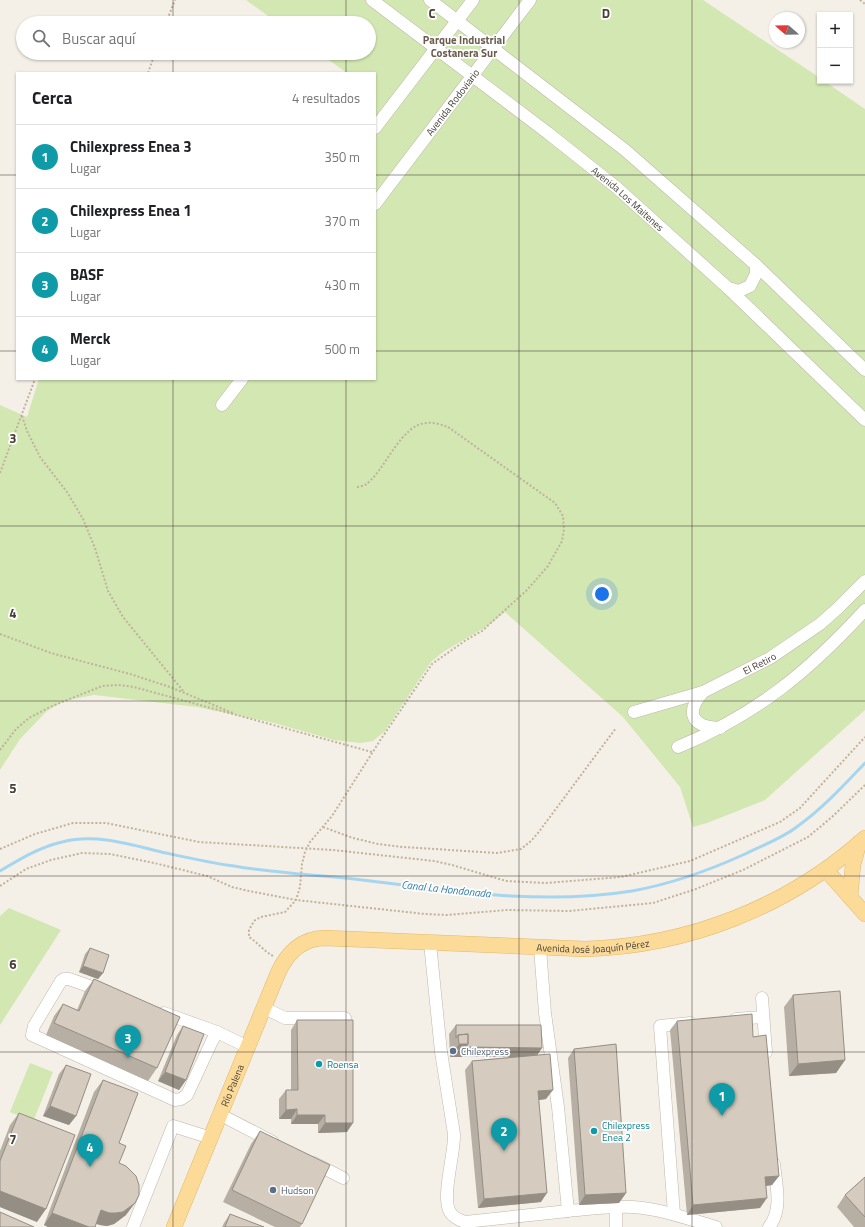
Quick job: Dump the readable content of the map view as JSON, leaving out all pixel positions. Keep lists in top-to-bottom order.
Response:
{
  "streets": {
    "main road": ["Avenida José Joaquín Pérez", "Río Palena"],
    "street": ["Avenida Rodoviario", "Avenida Los Maitenes", "El Retiro"]
  },
  "crossings": [
    ["Avenida Rodoviario", "Avenida Los Maitenes"],
    ["Avenida José Joaquín Pérez", "Río Palena"]
  ],
  "districts": ["Parque Industrial Costanera Sur"],
  "water": ["Canal La Hondonada"],
  "places": [
    "Chilexpress",
    "Roensa",
    "Chilexpress Enea 2",
    "Hudson"
  ],
  "north": "left",
  "page": {
    "map_buttons": ["+", "−"],
    "search": "Buscar aquí",
    "heading": ["Cerca", "4 resultados"],
    "list": [
      {
        "mark": "1",
        "name": "Chilexpress Enea 3",
        "note": "Lugar",
        "value": "350 m"
      },
      {
        "mark": "2",
        "name": "Chilexpress Enea 1",
        "note": "Lugar",
        "value": "370 m"
      },
      {
        "mark": "3",
        "name": "BASF",
        "note": "Lugar",
        "value": "430 m"
      },
      {
        "mark": "4",
        "name": "Merck",
        "note": "Lugar",
        "value": "500 m"
      }
    ],
    "pins": [
      "3",
      "1",
      "2",
      "4"
    ]
  },
  "grid": {
    "columns": ["C", "D"],
    "rows": [
      "3",
      "4",
      "5",
      "6",
      "7"
    ]
  }
}
